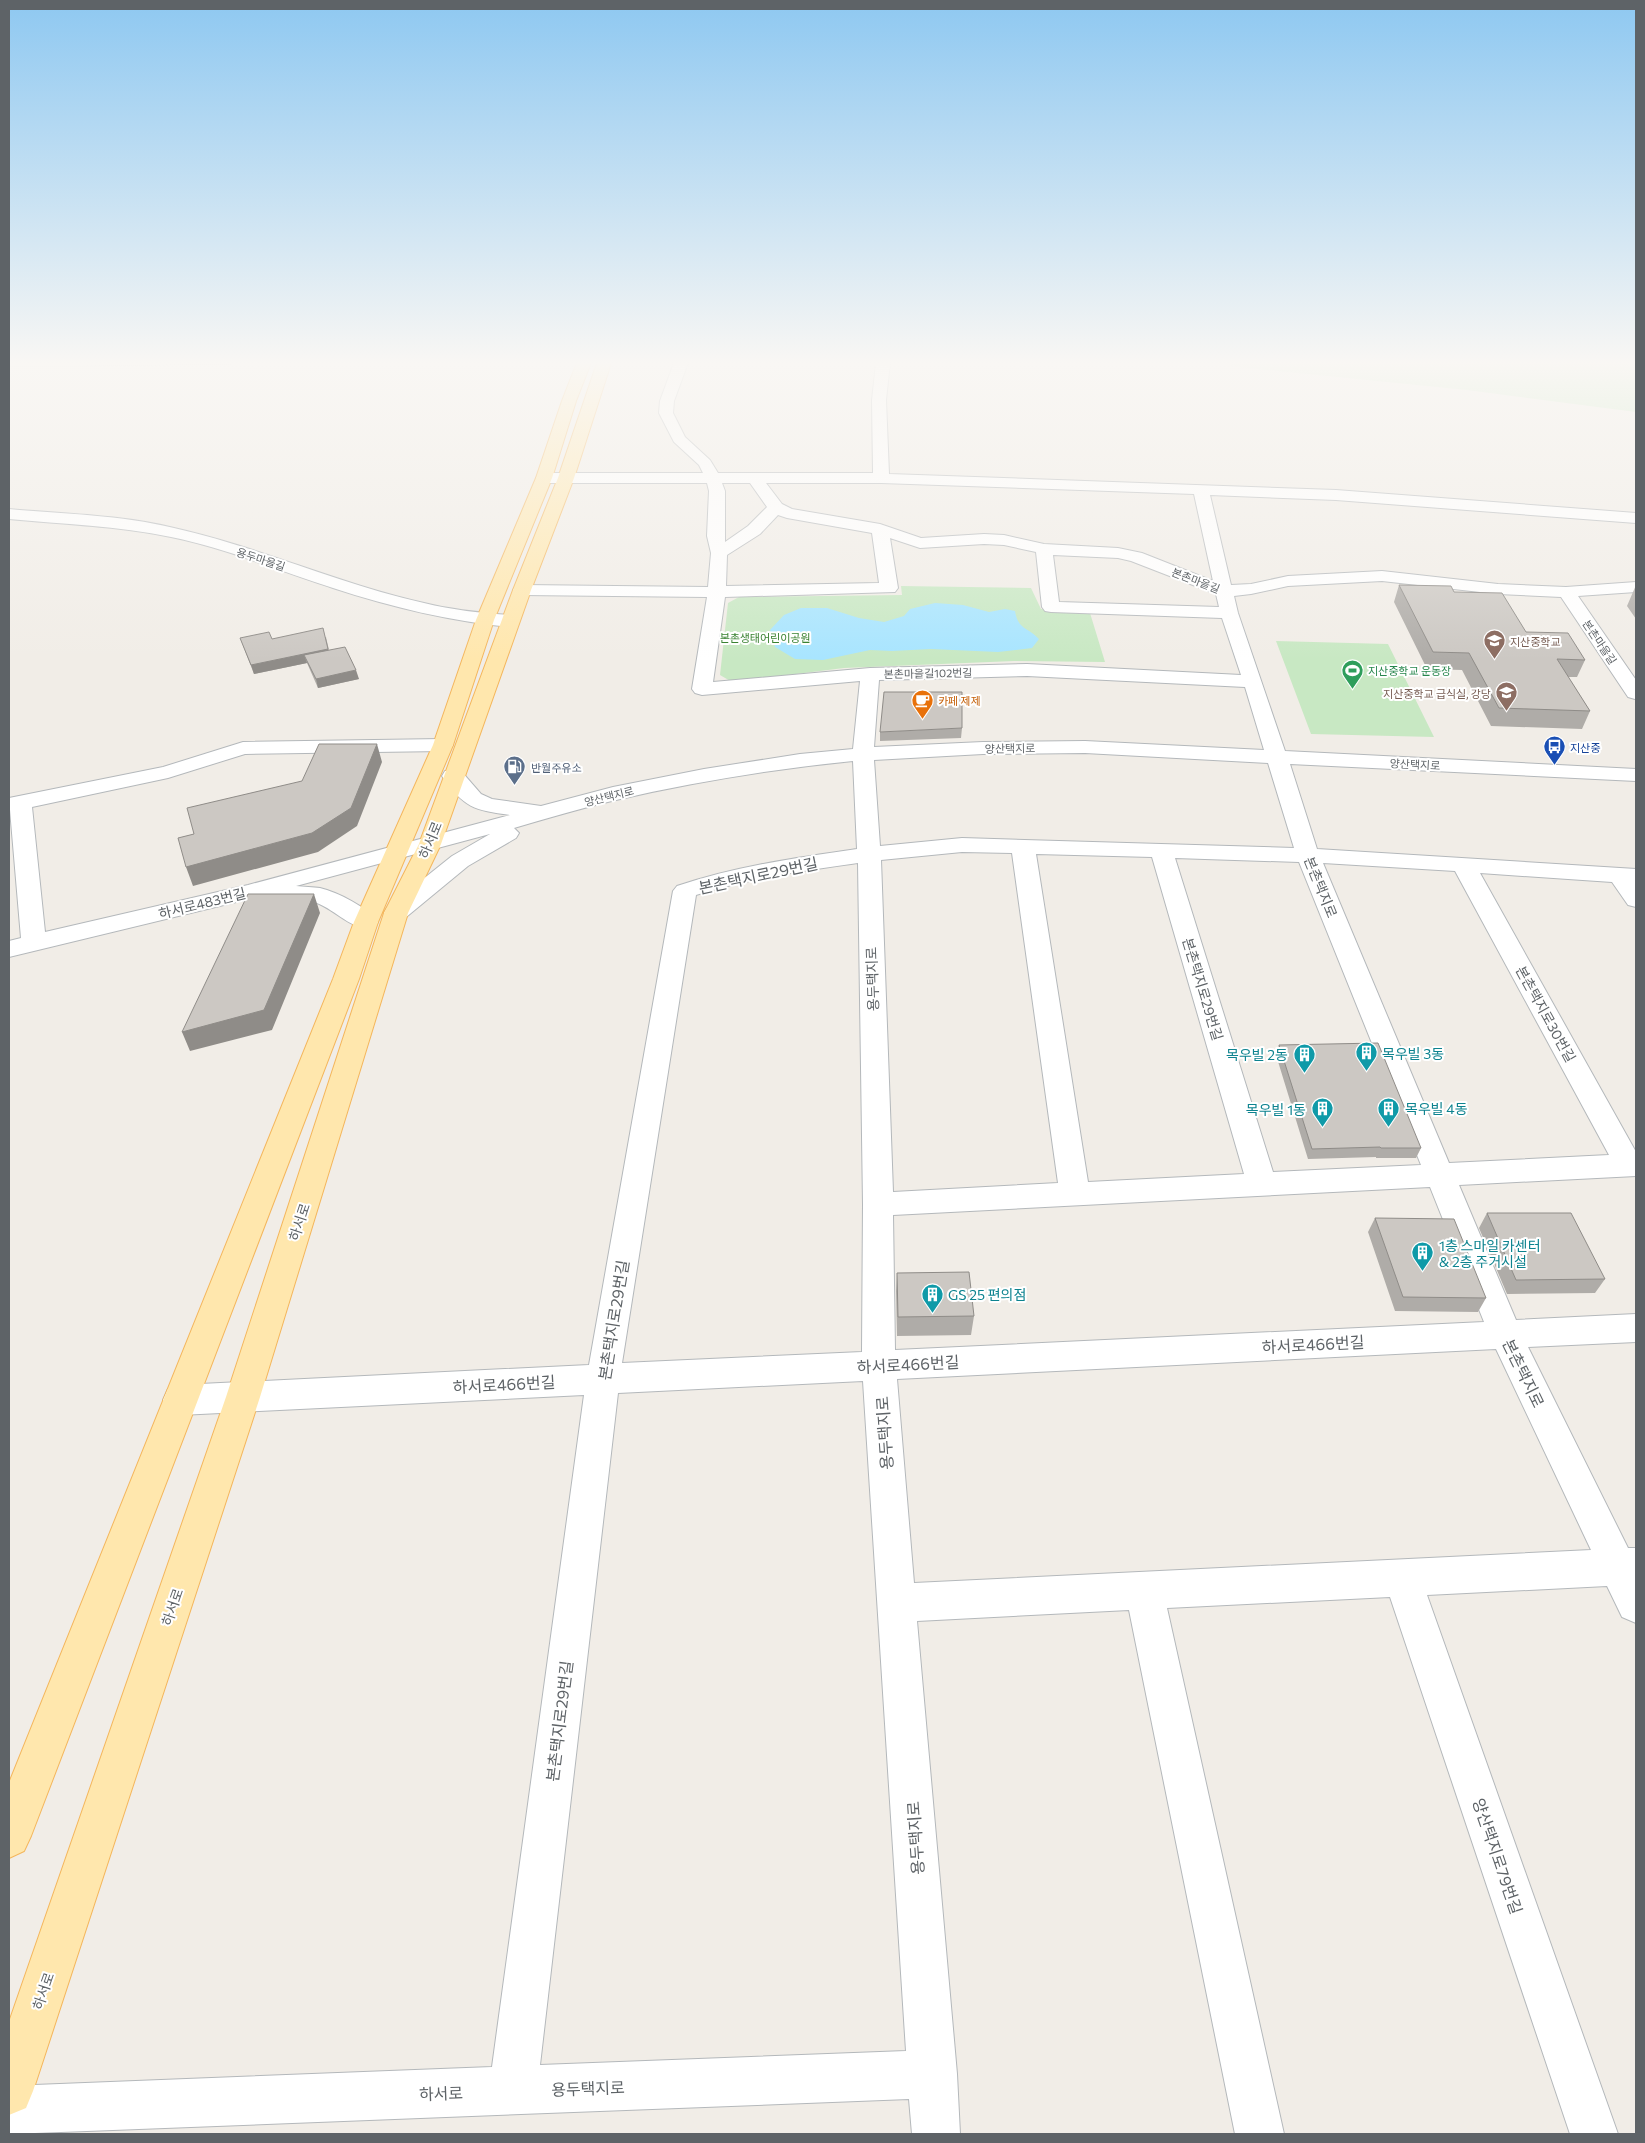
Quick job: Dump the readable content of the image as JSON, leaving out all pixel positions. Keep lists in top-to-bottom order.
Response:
{
  "streets": {
    "main road": ["하서로"],
    "street": [
      "용두마을길",
      "본촌마을길",
      "본촌마을길102번길",
      "양산택지로",
      "본촌택지로29번길",
      "본촌택지로",
      "하서로483번길",
      "용두택지로",
      "본촌택지로30번길",
      "하서로466번길",
      "양산택지로79번길"
    ]
  },
  "crossings": [
    ["용두마을길", "하서로"],
    ["본촌마을길", "본촌택지로"],
    ["본촌마을길102번길", "본촌택지로"],
    ["본촌마을길102번길", "용두택지로"],
    ["양산택지로", "하서로"],
    ["양산택지로", "본촌택지로"],
    ["양산택지로", "하서로483번길"],
    ["양산택지로", "용두택지로"],
    ["하서로", "본촌택지로29번길"],
    ["하서로", "하서로483번길"],
    ["하서로", "용두택지로"],
    ["하서로", "하서로466번길"],
    ["본촌택지로29번길", "본촌택지로"],
    ["본촌택지로29번길", "용두택지로"],
    ["본촌택지로29번길", "하서로466번길"],
    ["본촌택지로", "하서로466번길"],
    ["용두택지로", "하서로466번길"]
  ],
  "parks": ["본촌생태어린이공원"],
  "places": {
    "school or university": ["지산중학교", "지산중학교 급식실, 강당"],
    "sports": ["지산중학교 운동장"],
    "cafe": ["카페 제제"],
    "bus stop": ["지산중"],
    "fuel station": ["반월주유소"],
    "building": [
      "목우빌 3동",
      "목우빌 2동",
      "목우빌 4동",
      "목우빌 1동",
      "1층 스마일 카센터 & 2층 주거시설",
      "GS 25 편의점"
    ]
  }
}
